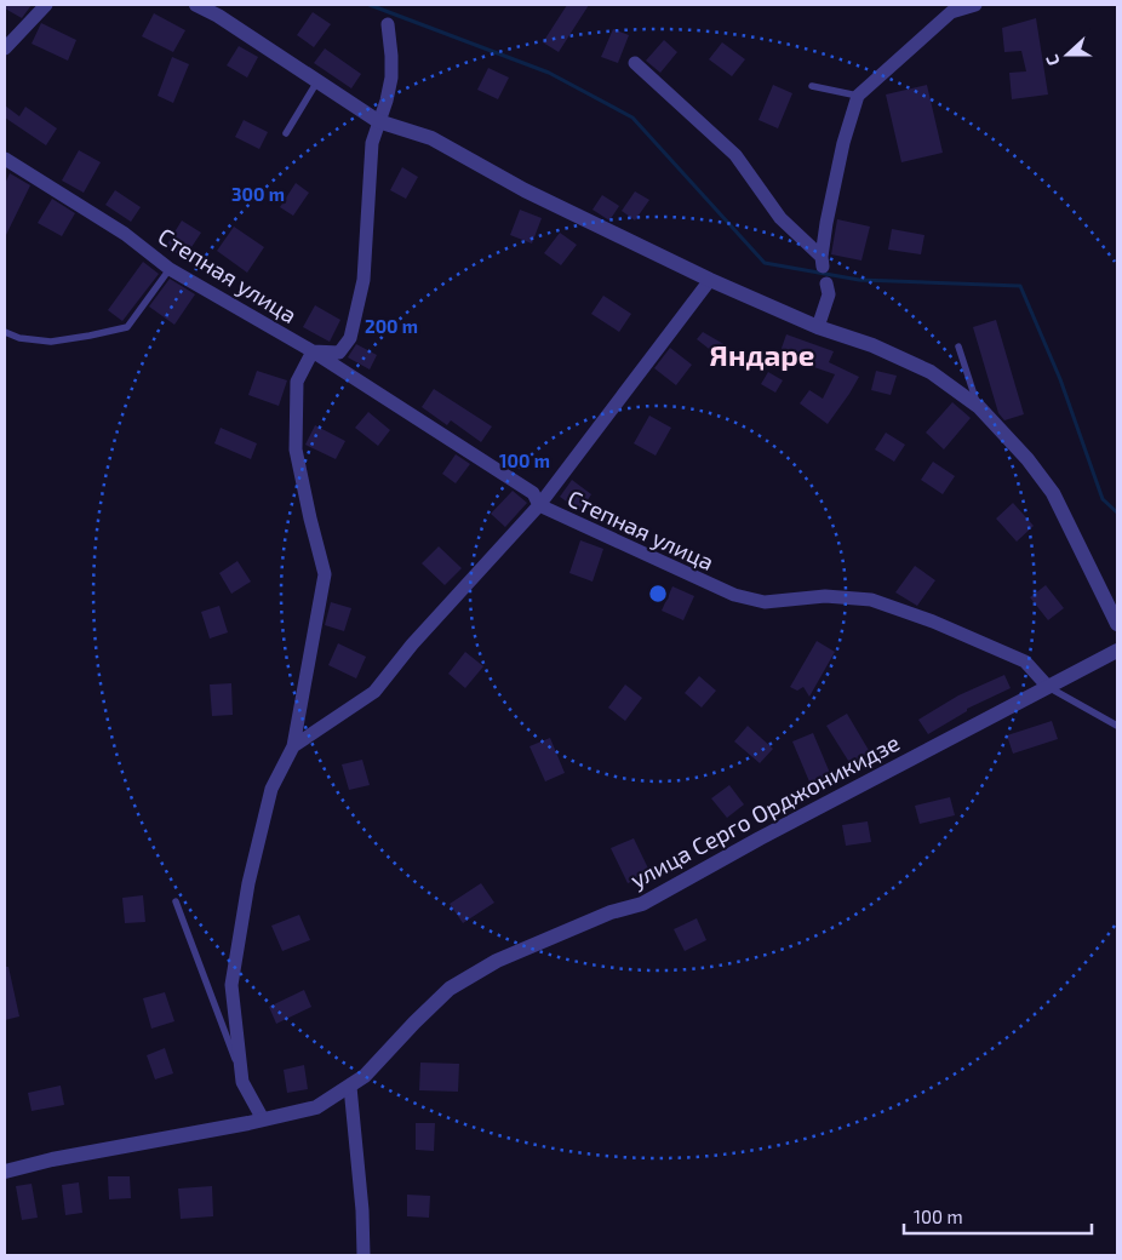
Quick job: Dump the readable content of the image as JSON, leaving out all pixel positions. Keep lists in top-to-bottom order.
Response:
{
  "streets": {
    "street": ["Степная улица", "улица Серго Орджоникидзе"]
  },
  "crossings": [
    ["Степная улица", "улица Серго Орджоникидзе"]
  ],
  "districts": ["Яндаре"],
  "scale_bar": "100 m",
  "north": "left",
  "rings": ["300 m", "200 m", "100 m"]
}
